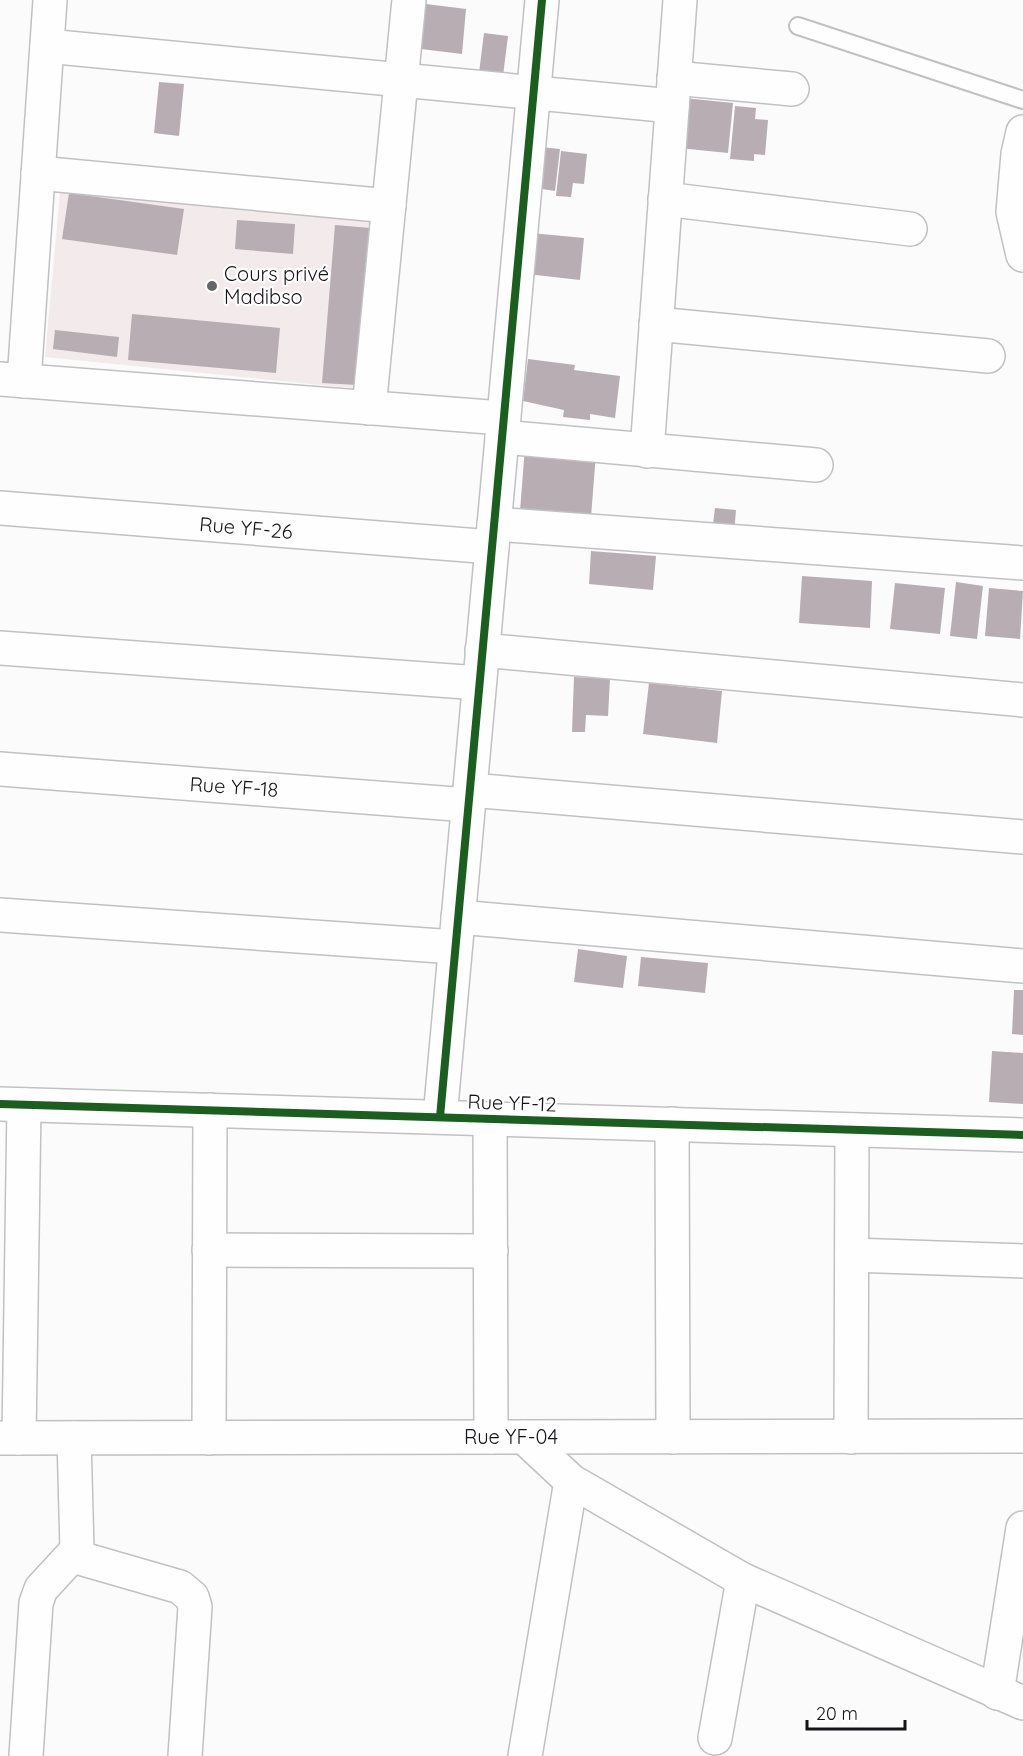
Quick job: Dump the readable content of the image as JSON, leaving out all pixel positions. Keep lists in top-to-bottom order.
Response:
{
  "streets": {
    "street": [
      "Rue YF-26",
      "Rue YF-18",
      "Rue YF-12",
      "Rue YF-04"
    ]
  },
  "places": ["Cours privé Madibso"],
  "scale_bar": "20 m"
}
